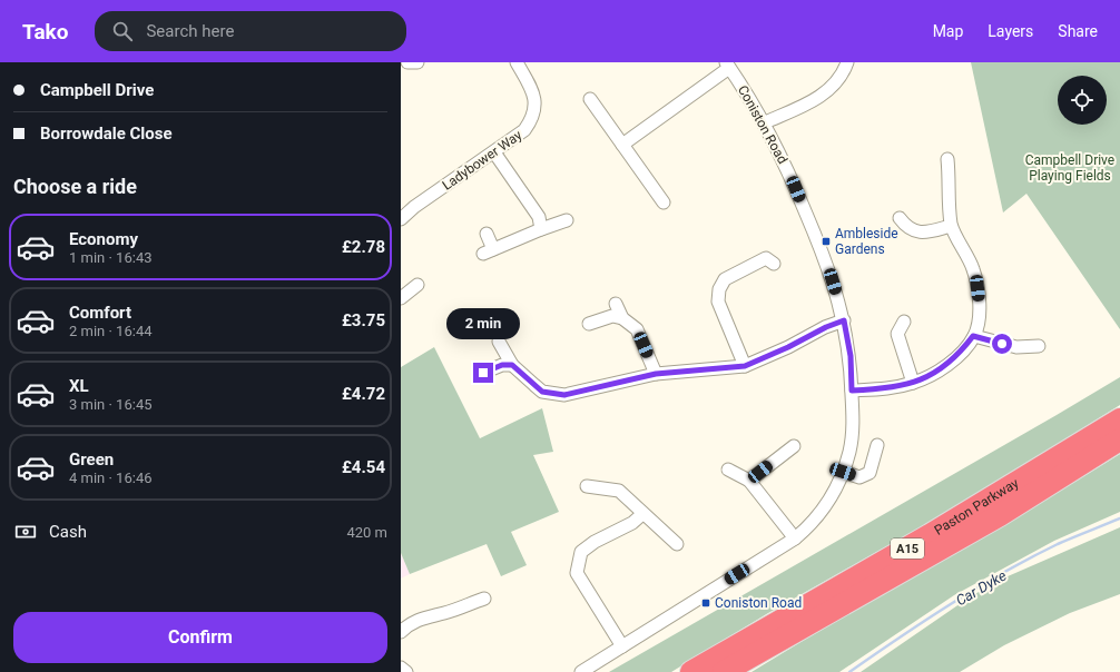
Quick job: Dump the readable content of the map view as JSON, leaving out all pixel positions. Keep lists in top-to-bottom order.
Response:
{
  "streets": {
    "highway": ["Paston Parkway", "A15"],
    "street": ["Coniston Road", "Ladybower Way"]
  },
  "water": ["Car Dyke"],
  "parks": ["Campbell Drive Playing Fields"],
  "places": {
    "transit": ["Ambleside Gardens", "Coniston Road"]
  },
  "page": {
    "header": "Tako",
    "search": "Search here",
    "nav": ["Map", "Layers", "Share"],
    "banner": ["Campbell Drive", "Borrowdale Close"],
    "heading": "Choose a ride",
    "list": [
      {
        "name": "Economy",
        "note": "1 min · 16:43",
        "value": "£2.78"
      },
      {
        "name": "Comfort",
        "note": "2 min · 16:44",
        "value": "£3.75"
      },
      {
        "name": "XL",
        "note": "3 min · 16:45",
        "value": "£4.72"
      },
      {
        "name": "Green",
        "note": "4 min · 16:46",
        "value": "£4.54"
      }
    ],
    "bubble": "2 min",
    "pay": ["Cash", "420 m"],
    "buttons": "Confirm"
  }
}
